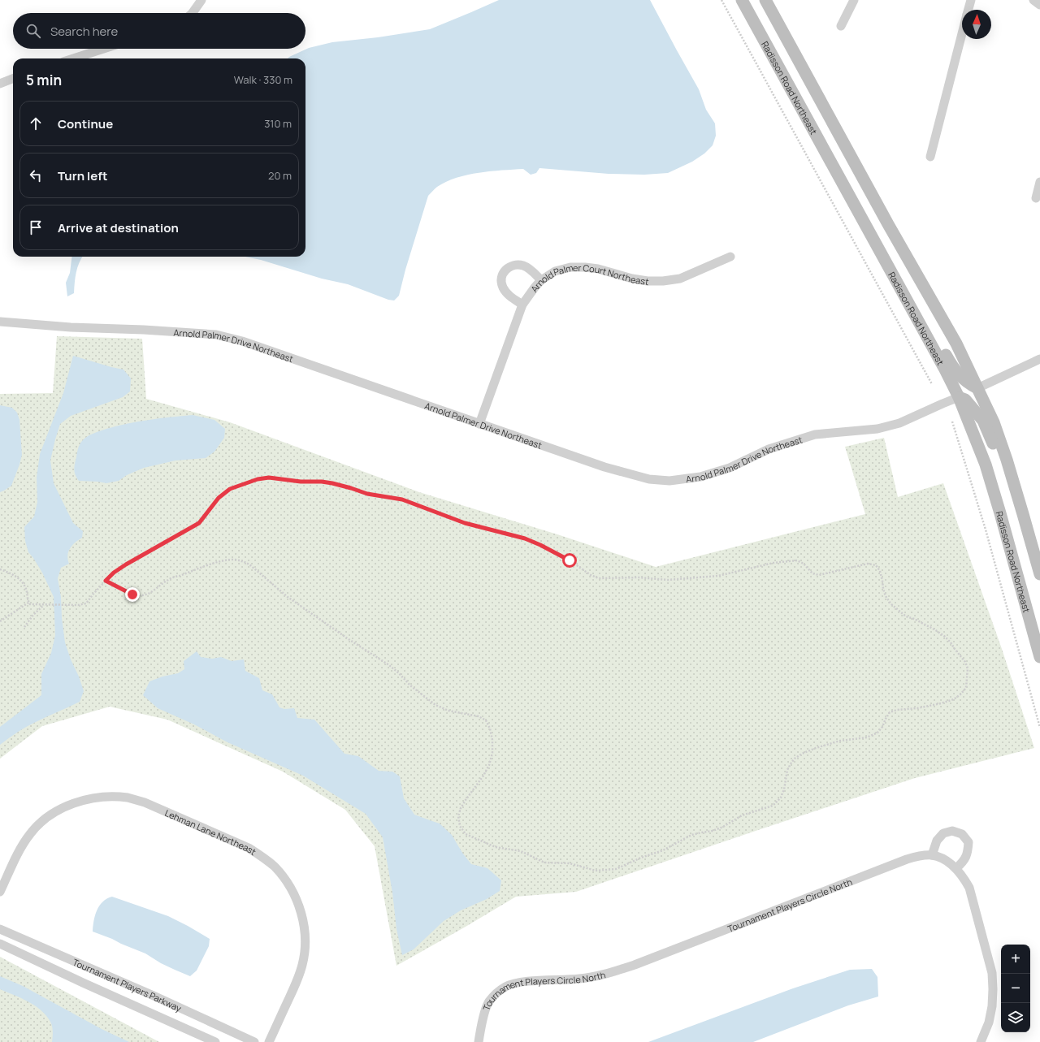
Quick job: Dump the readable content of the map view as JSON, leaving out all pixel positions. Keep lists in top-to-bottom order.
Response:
{
  "streets": {
    "main road": ["Radisson Road Northeast"],
    "street": [
      "Arnold Palmer Court Northeast",
      "Arnold Palmer Drive Northeast",
      "Lehman Lane Northeast",
      "Tournament Players Circle North",
      "Tournament Players Parkway"
    ]
  },
  "crossings": [
    ["Radisson Road Northeast", "Arnold Palmer Drive Northeast"],
    ["Arnold Palmer Court Northeast", "Arnold Palmer Drive Northeast"]
  ],
  "north": "top",
  "page": {
    "search": "Search here",
    "heading": ["5 min", "Walk · 330 m"],
    "list": [
      ["Continue", "310 m"],
      ["Turn left", "20 m"],
      "Arrive at destination"
    ],
    "map_buttons": ["+", "−"]
  }
}
